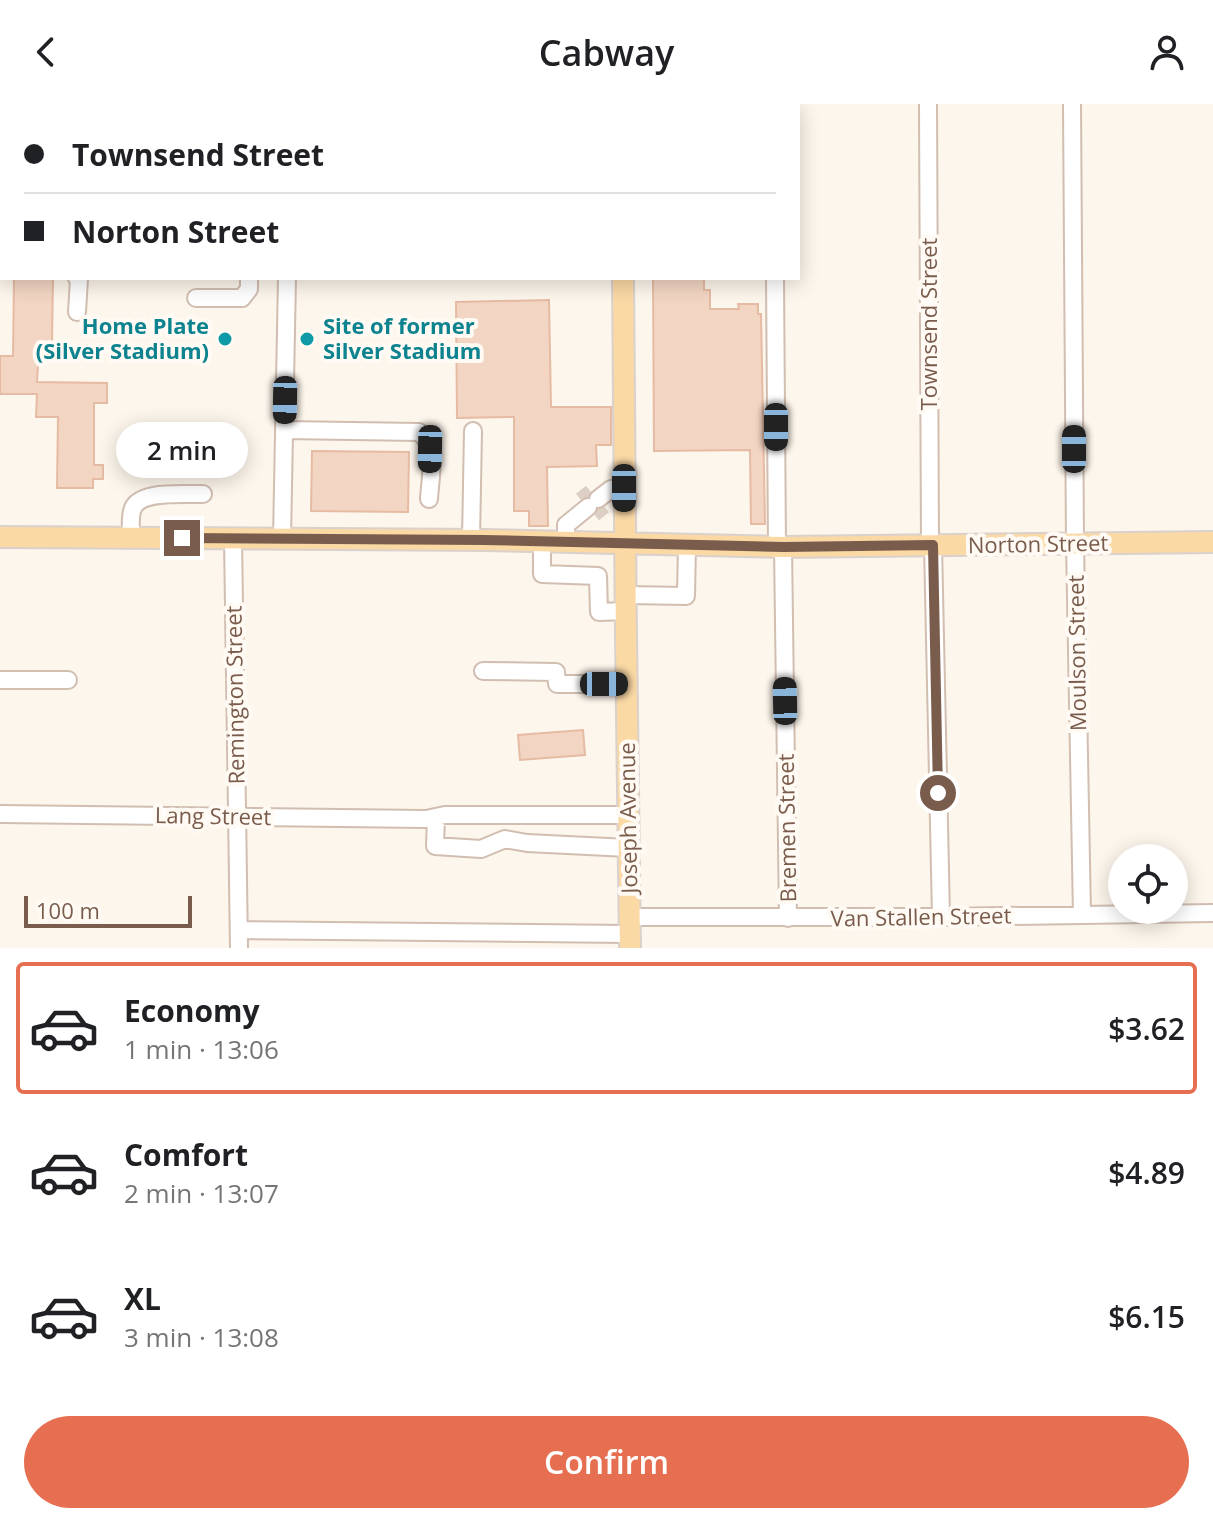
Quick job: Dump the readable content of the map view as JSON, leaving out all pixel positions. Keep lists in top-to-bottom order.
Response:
{
  "streets": {
    "main road": ["Norton Street", "Joseph Avenue"],
    "street": [
      "Townsend Street",
      "Moulson Street",
      "Remington Street",
      "Lang Street",
      "Bremen Street",
      "Van Stallen Street"
    ]
  },
  "crossings": [
    ["Townsend Street", "Norton Street"],
    ["Townsend Street", "Van Stallen Street"],
    ["Norton Street", "Moulson Street"],
    ["Norton Street", "Remington Street"],
    ["Norton Street", "Joseph Avenue"],
    ["Norton Street", "Bremen Street"],
    ["Moulson Street", "Van Stallen Street"],
    ["Remington Street", "Lang Street"],
    ["Remington Street", "Van Stallen Street"],
    ["Lang Street", "Joseph Avenue"],
    ["Joseph Avenue", "Van Stallen Street"],
    ["Bremen Street", "Van Stallen Street"]
  ],
  "places": ["Home Plate (Silver Stadium)", "Site of former Silver Stadium"],
  "scale_bar": "100 m",
  "page": {
    "header": "Cabway",
    "banner": ["Townsend Street", "Norton Street"],
    "bubble": "2 min",
    "scale": "100 m",
    "list": [
      {
        "name": "Economy",
        "note": "1 min · 13:06",
        "value": "$3.62"
      },
      {
        "name": "Comfort",
        "note": "2 min · 13:07",
        "value": "$4.89"
      },
      {
        "name": "XL",
        "note": "3 min · 13:08",
        "value": "$6.15"
      }
    ],
    "buttons": "Confirm"
  }
}
